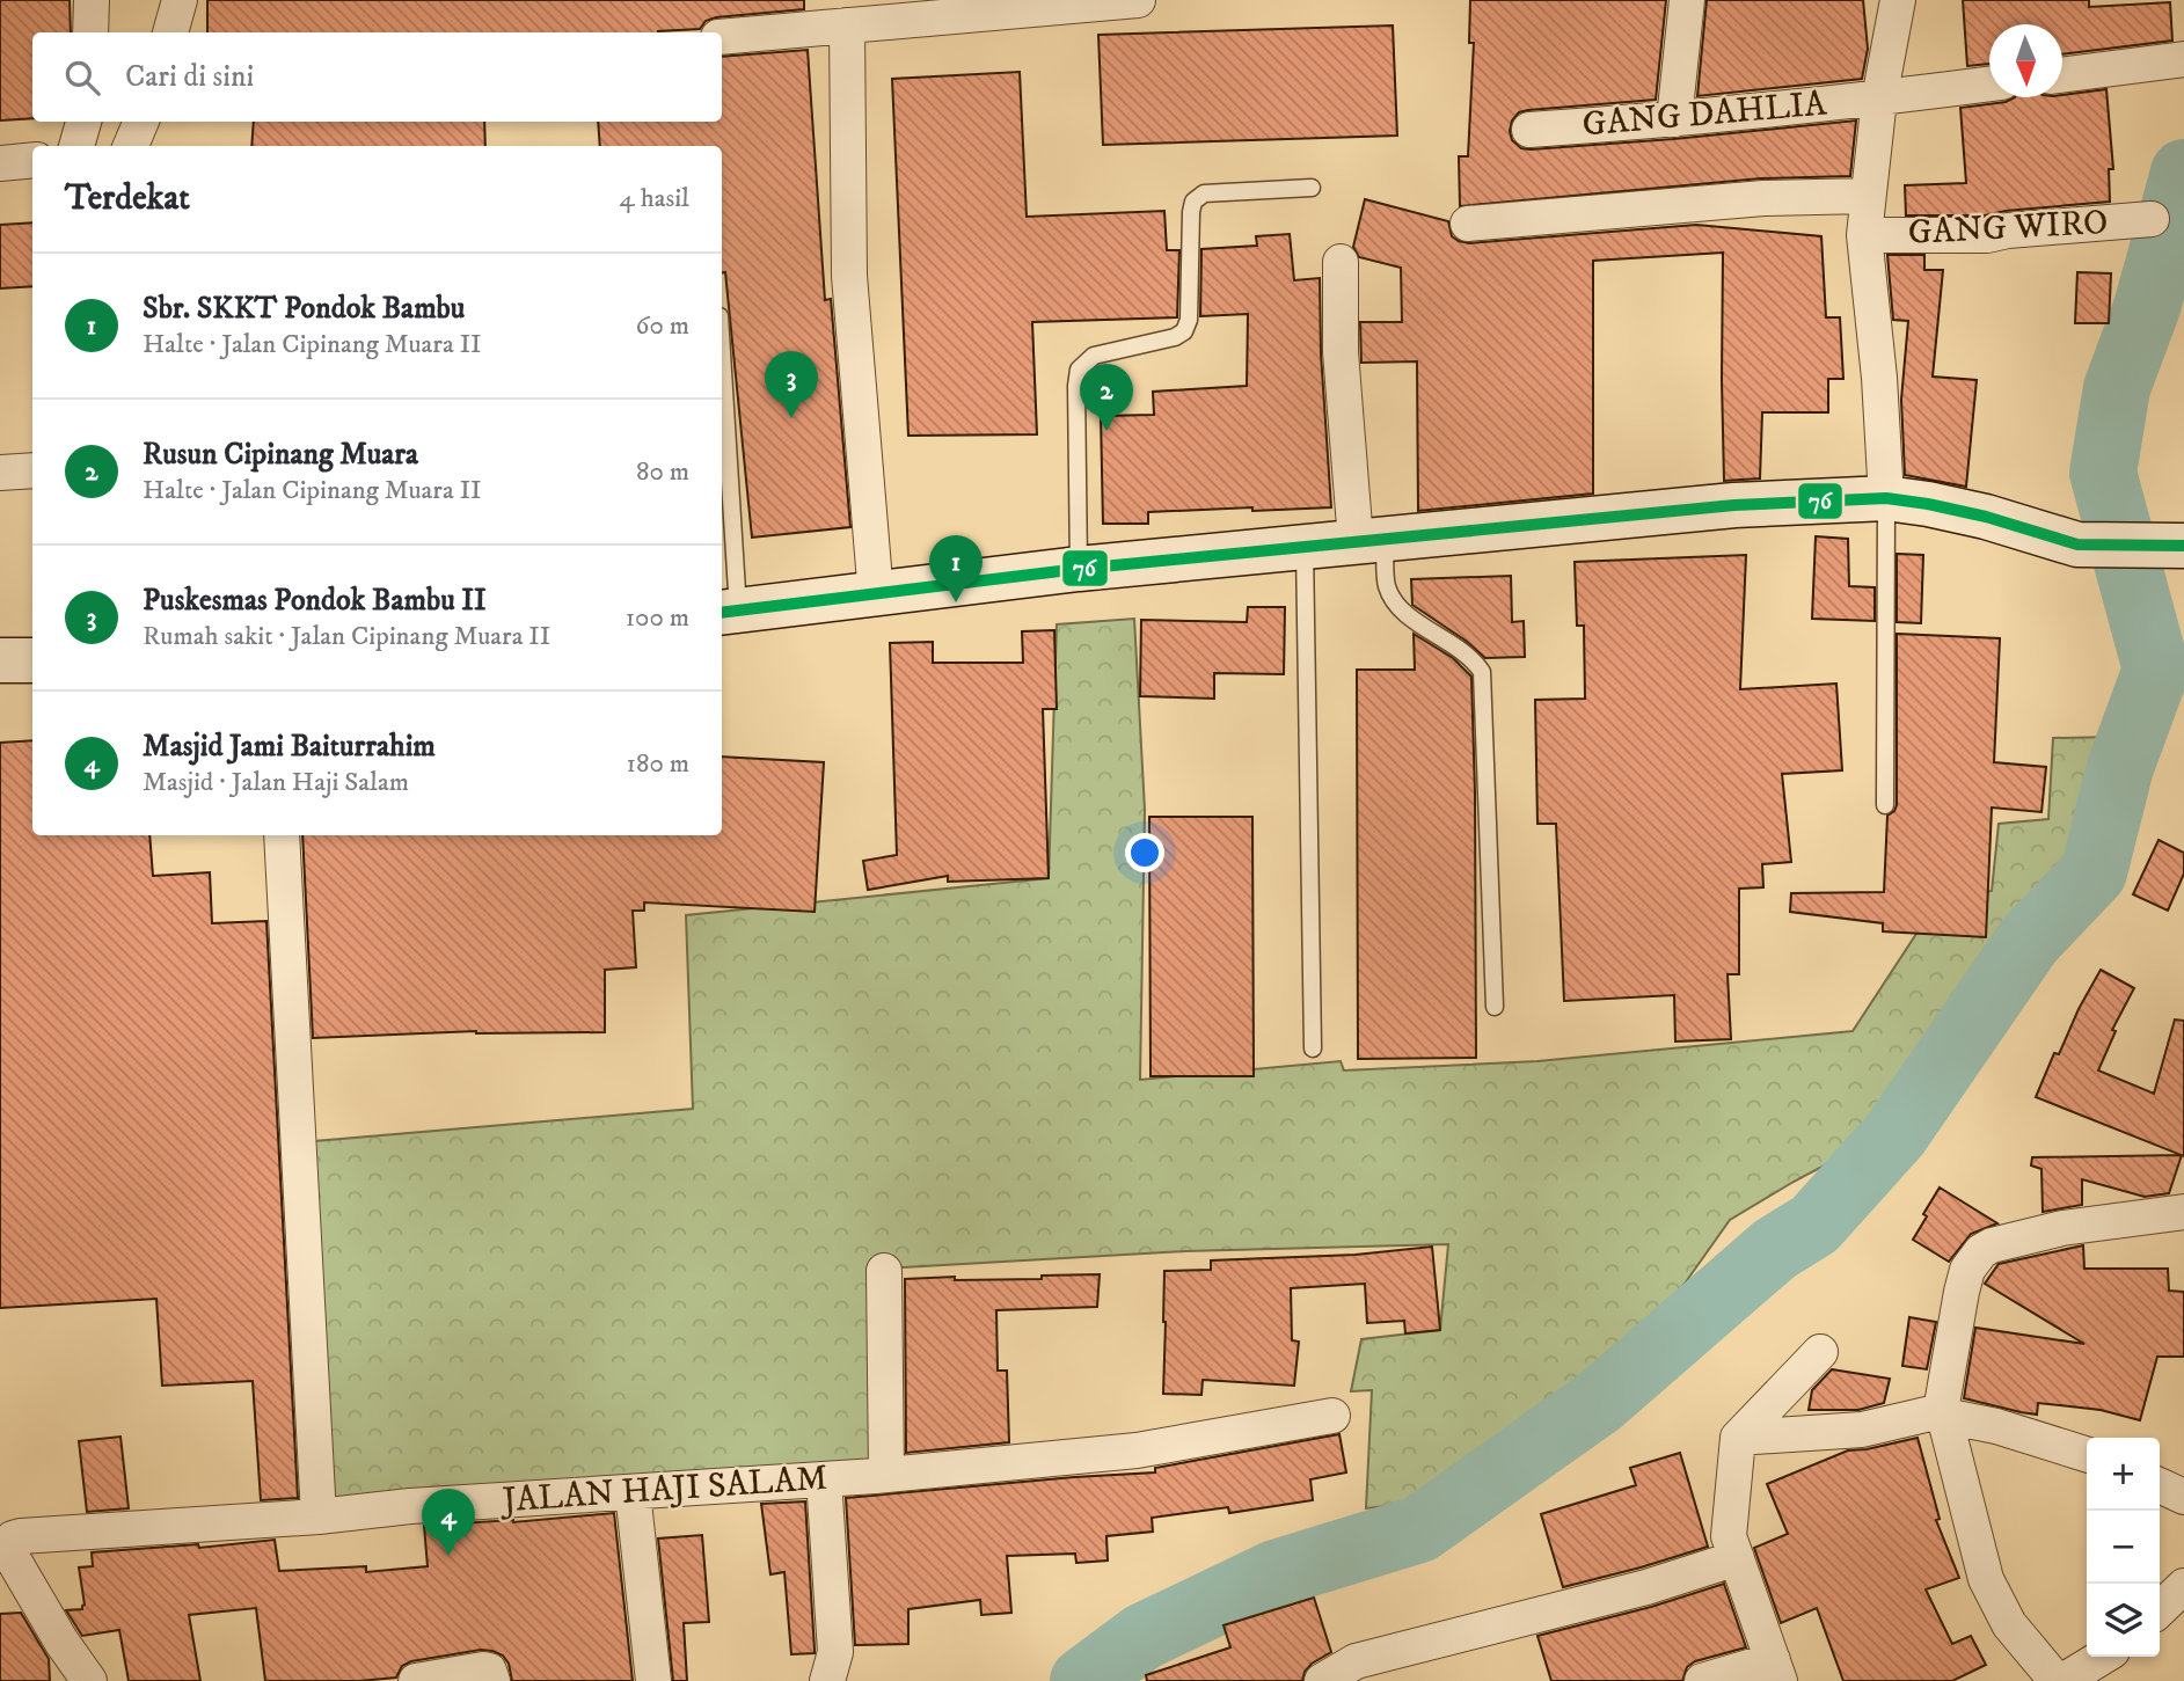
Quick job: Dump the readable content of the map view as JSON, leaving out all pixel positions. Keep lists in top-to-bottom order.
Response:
{
  "streets": {
    "street": ["GANG DAHLIA", "GANG WIRO", "JALAN HAJI SALAM"]
  },
  "lines": ["transit line 76"],
  "north": "bottom",
  "page": {
    "search": "Cari di sini",
    "heading": ["Terdekat", "4 hasil"],
    "list": [
      {
        "mark": "1",
        "name": "Sbr. SKKT Pondok Bambu",
        "note": "Halte · Jalan Cipinang Muara II",
        "value": "60 m"
      },
      {
        "mark": "2",
        "name": "Rusun Cipinang Muara",
        "note": "Halte · Jalan Cipinang Muara II",
        "value": "80 m"
      },
      {
        "mark": "3",
        "name": "Puskesmas Pondok Bambu II",
        "note": "Rumah sakit · Jalan Cipinang Muara II",
        "value": "100 m"
      },
      {
        "mark": "4",
        "name": "Masjid Jami Baiturrahim",
        "note": "Masjid · Jalan Haji Salam",
        "value": "180 m"
      }
    ],
    "pins": [
      "3",
      "2",
      "1",
      "4"
    ],
    "map_buttons": ["+", "−"]
  }
}
